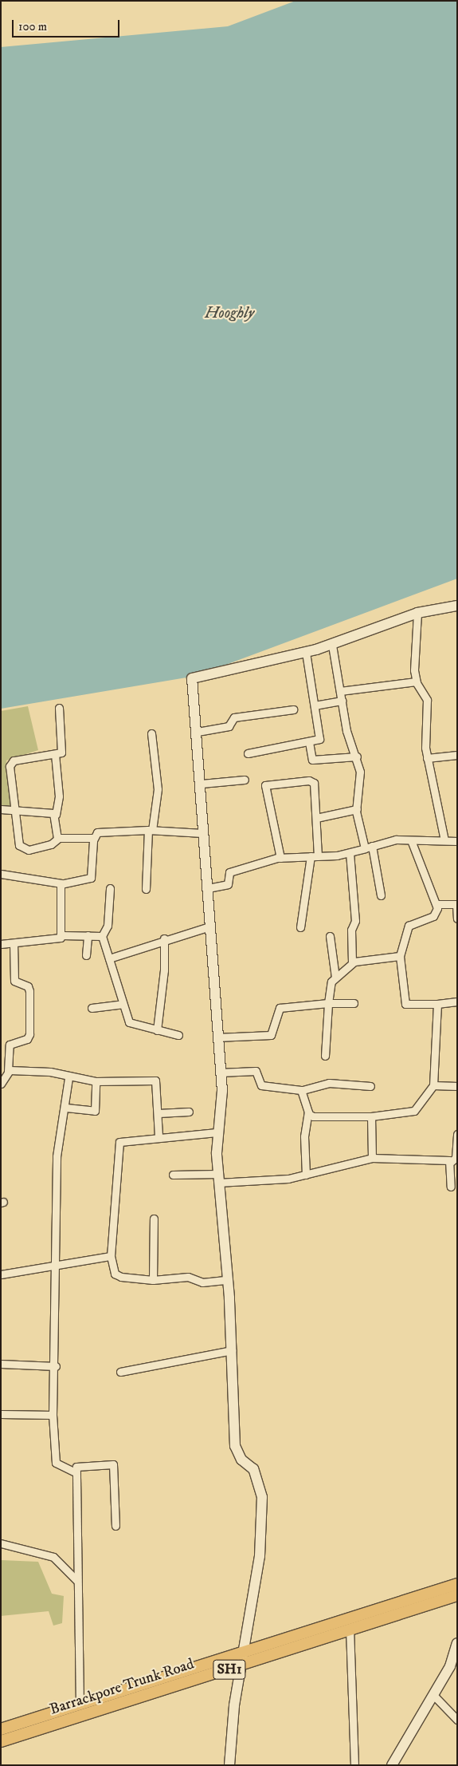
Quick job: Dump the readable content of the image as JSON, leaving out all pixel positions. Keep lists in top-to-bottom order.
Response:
{
  "streets": {
    "main road": ["SH1", "Barrackpore Trunk Road"]
  },
  "water": ["Hooghly"],
  "scale_bar": "100 m"
}
